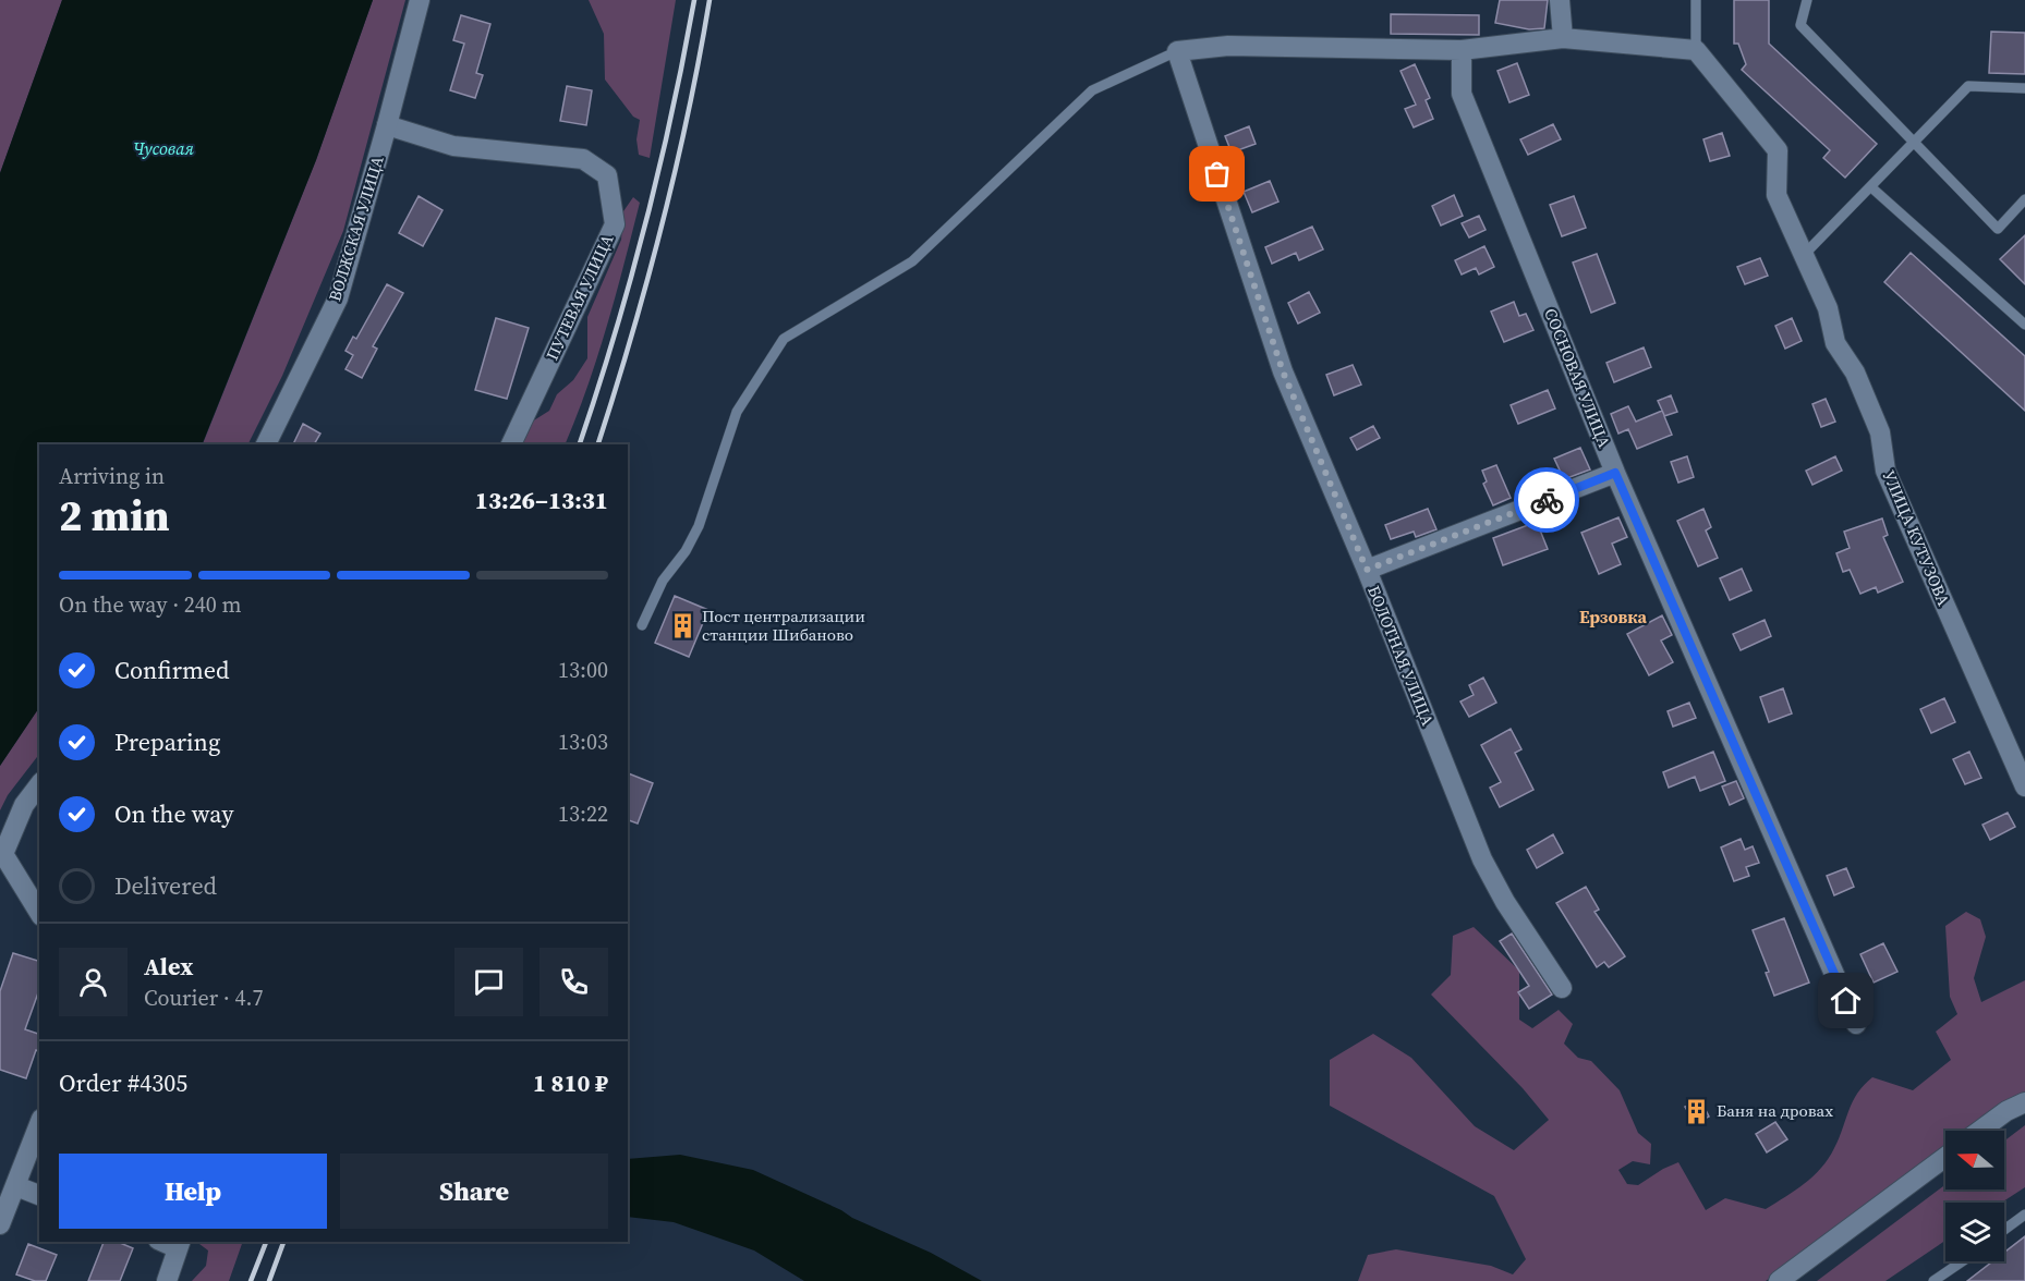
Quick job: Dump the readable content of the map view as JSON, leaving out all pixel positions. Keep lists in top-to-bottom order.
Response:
{
  "streets": {
    "street": [
      "ВОЛЖСКАЯ УЛИЦА",
      "ПУТЕВАЯ УЛИЦА",
      "СОСНОВАЯ УЛИЦА",
      "УЛИЦА КУТУЗОВА",
      "БОЛОТНАЯ УЛИЦА"
    ]
  },
  "crossings": [
    ["ВОЛЖСКАЯ УЛИЦА", "ПУТЕВАЯ УЛИЦА"]
  ],
  "districts": ["Ерзовка"],
  "water": ["Чусовая"],
  "places": {
    "building": ["Пост централизации станции Шибаново", "Баня на дровах"]
  },
  "north": "left",
  "page": {
    "heading": ["2 min", "Arriving in", "13:26–13:31"],
    "panel": [
      "Alex",
      "Courier · 4.7",
      "Order #4305",
      "1 810 ₽"
    ],
    "bar": "On the way · 240 m",
    "list": [
      ["Confirmed", "13:00"],
      ["Preparing", "13:03"],
      ["On the way", "13:22"],
      "Delivered"
    ],
    "buttons": ["Help", "Share"]
  }
}
